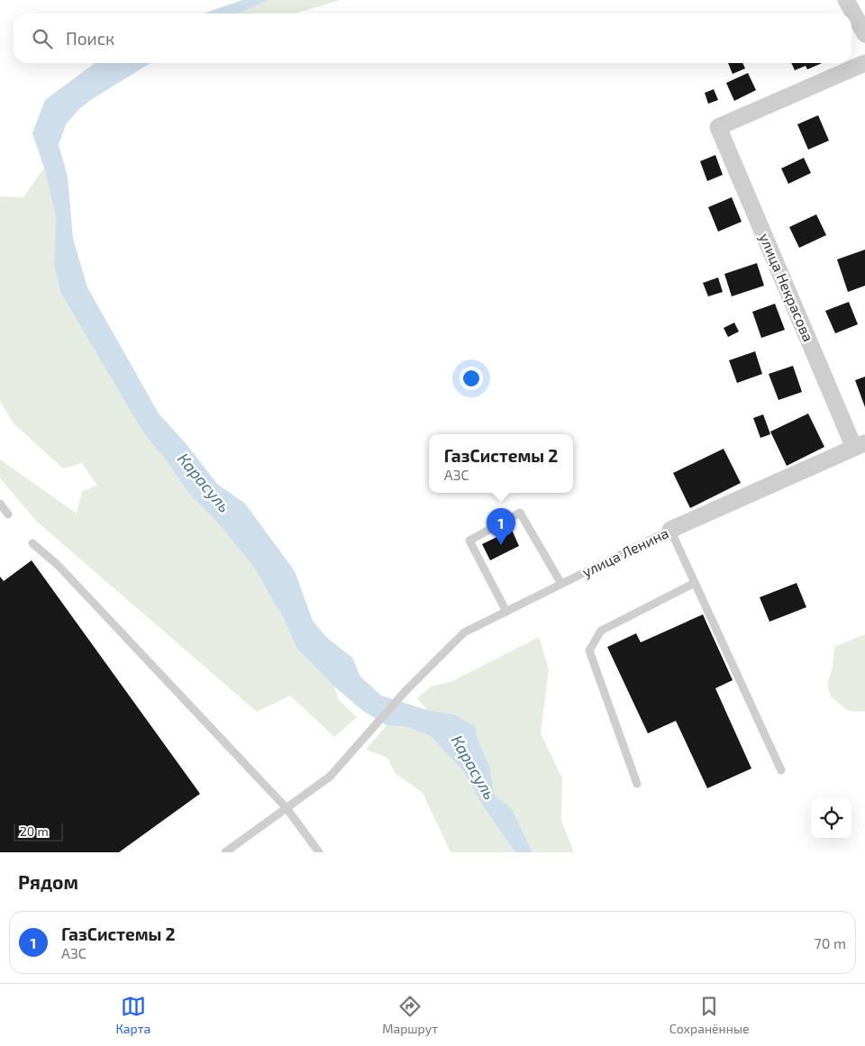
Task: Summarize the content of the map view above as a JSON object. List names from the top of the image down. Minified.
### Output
{"streets":{"street":["улица Некрасова","улица Ленина"]},"crossings":[["улица Некрасова","улица Ленина"]],"water":["Карасуль"],"scale_bar":"20 m","page":{"search":"Поиск","popup":["ГазСистемы 2","АЗС"],"pins":"1","scale":"20 m","heading":"Рядом","list":[{"mark":"1","name":"ГазСистемы 2","note":"АЗС","value":"70 m"}],"nav":["Карта","Маршрут","Сохранённые"]}}
